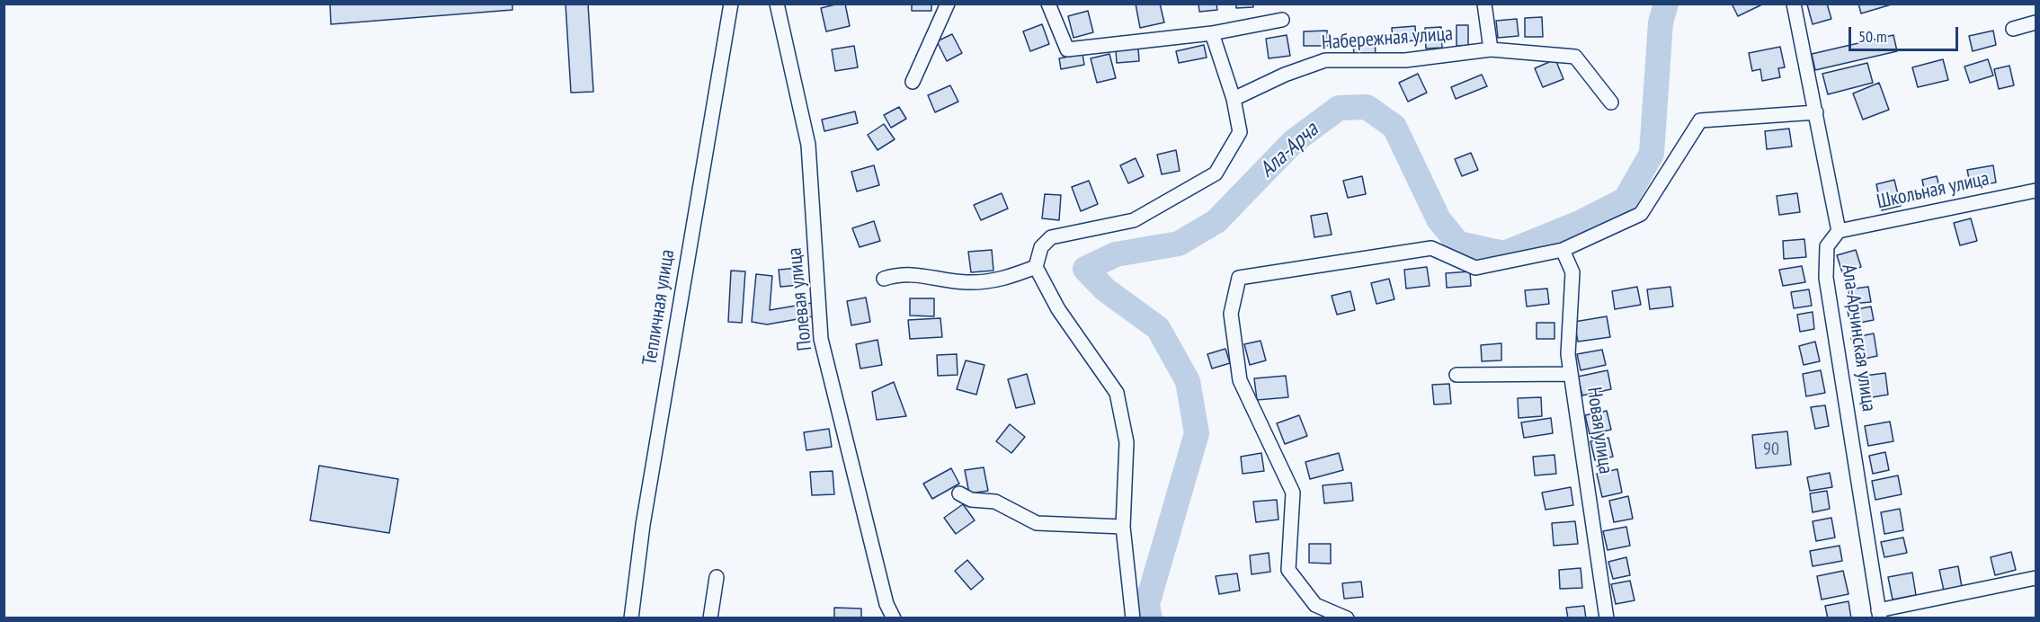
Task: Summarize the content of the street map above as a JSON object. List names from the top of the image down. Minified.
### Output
{"streets":{"street":["Набережная улица","Школьная улица","Полевая улица","Тепличная улица","Ала-Арчинская улица","Новая улица"]},"crossings":[["Школьная улица","Ала-Арчинская улица"]],"water":["Ала-Арча"],"house_numbers":["90"],"scale_bar":"50 m"}
